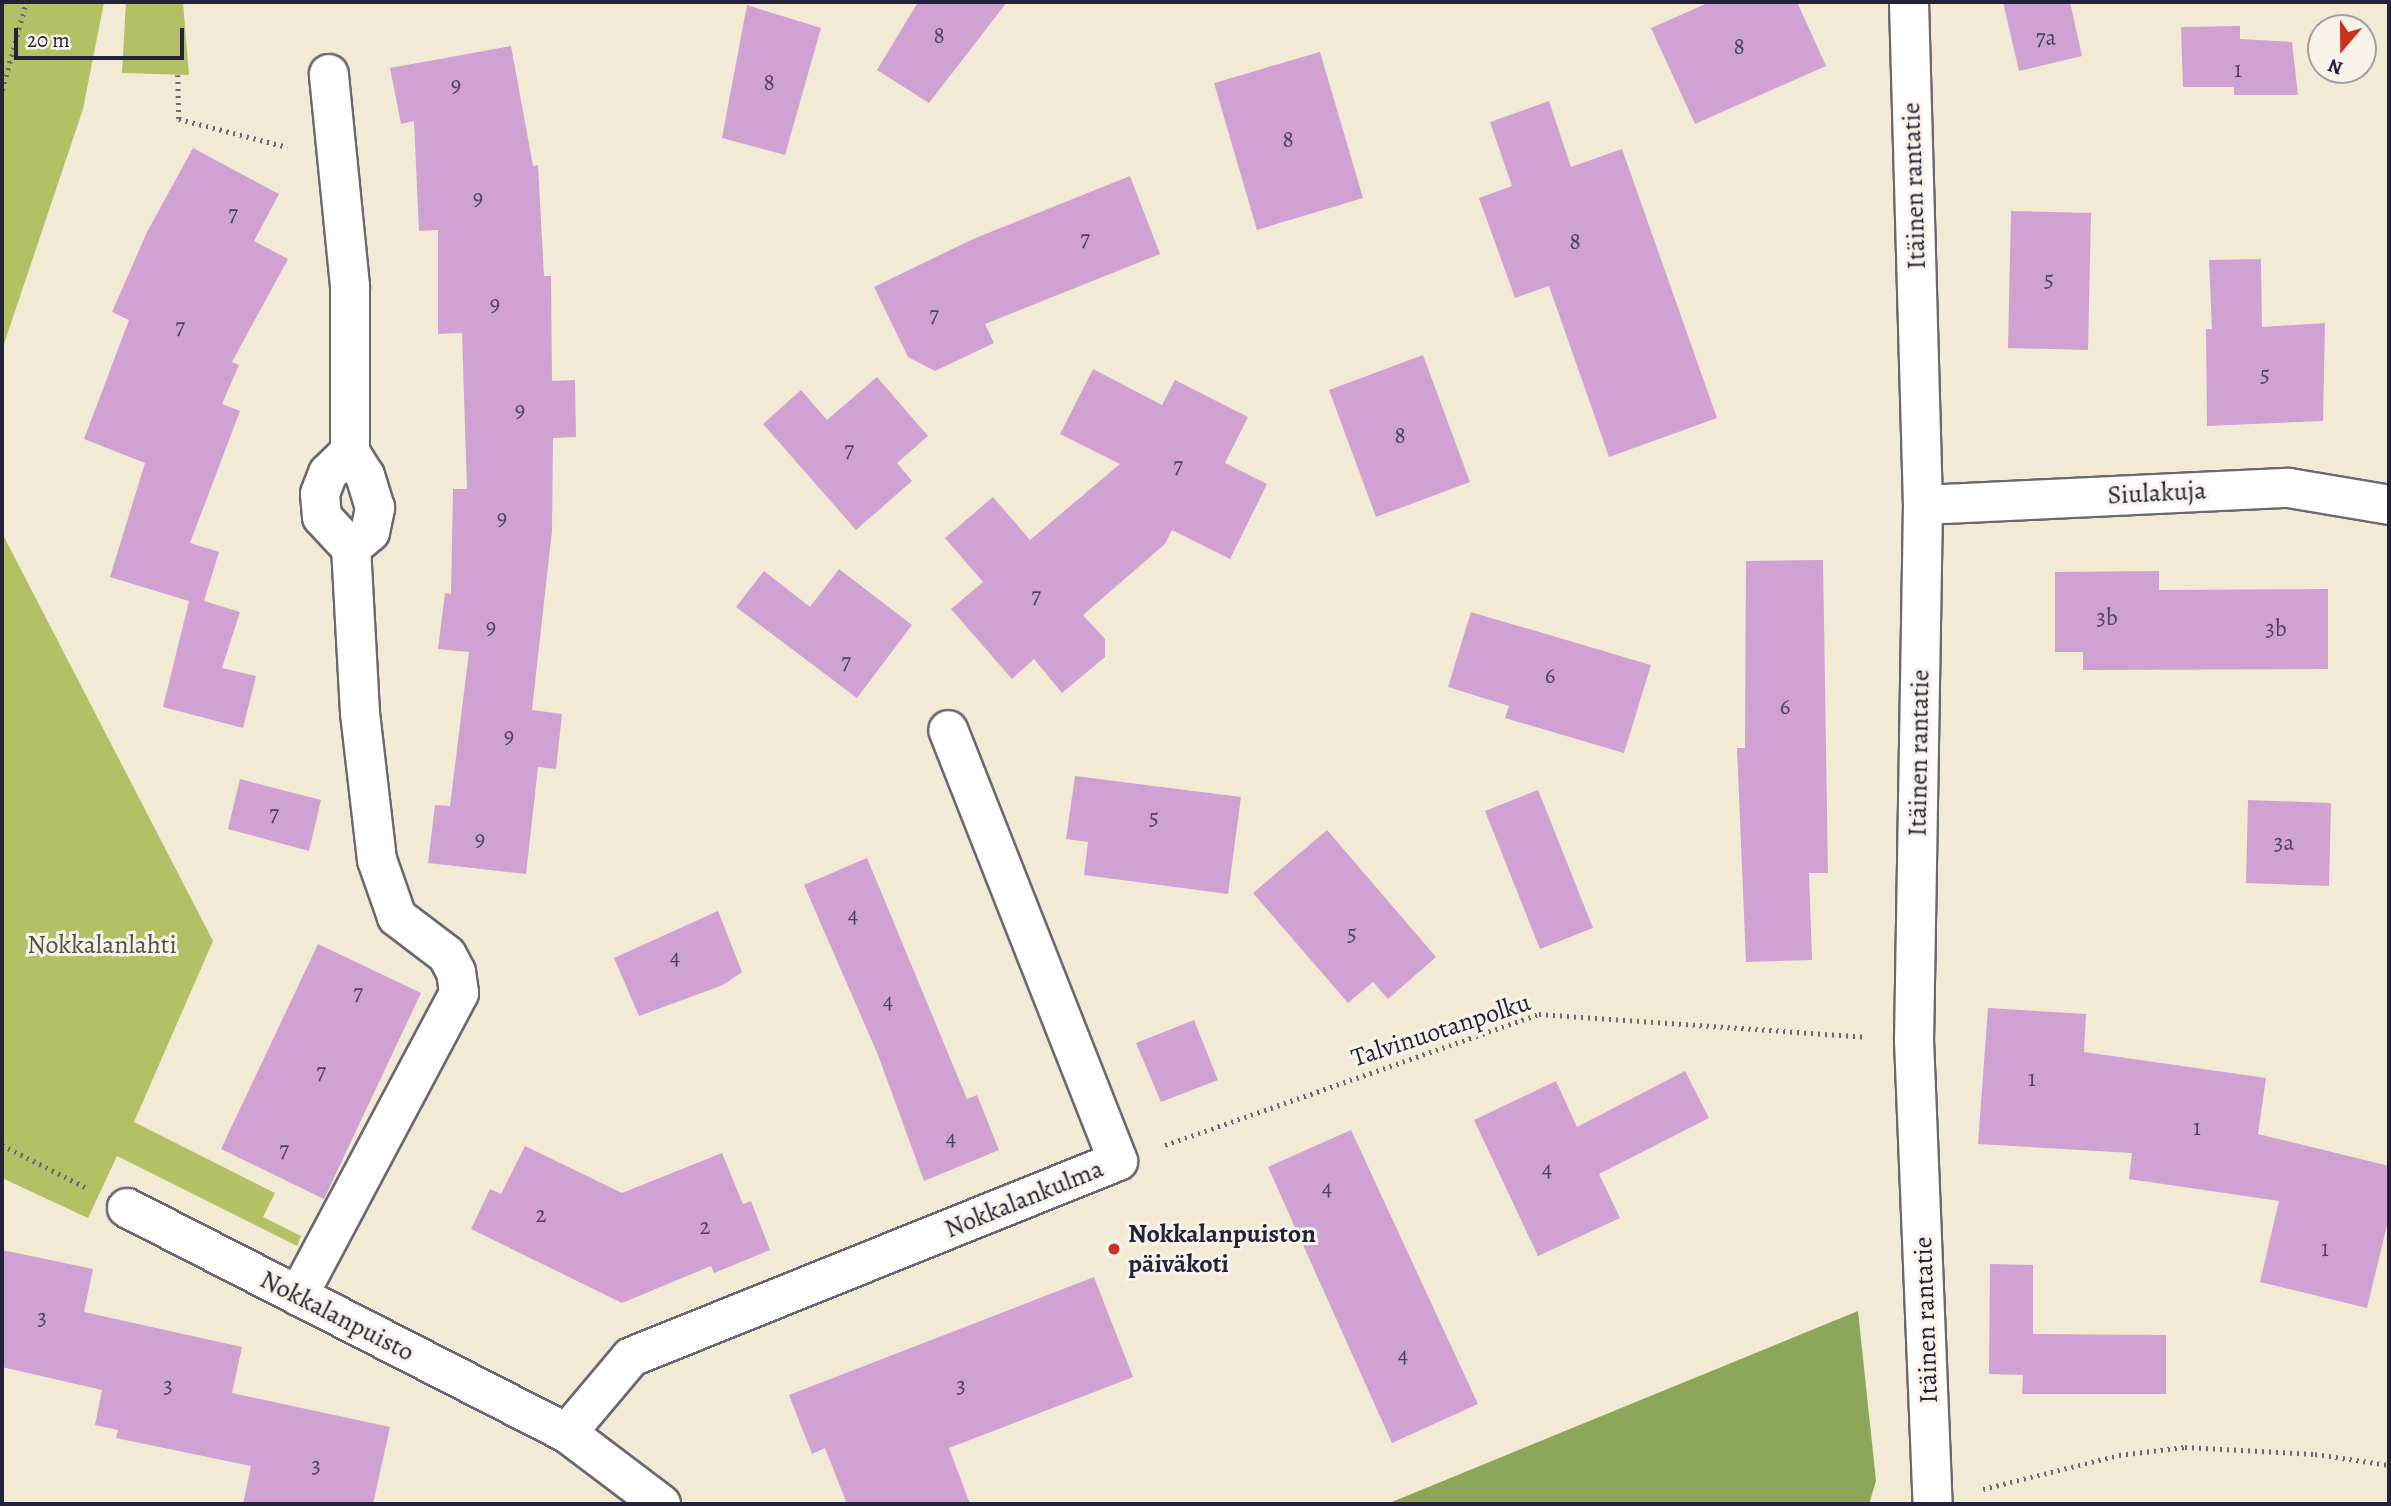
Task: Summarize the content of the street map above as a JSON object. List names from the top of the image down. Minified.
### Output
{"streets":{"street":["Itäinen rantatie","Siulakuja","Nokkalankulma","Nokkalanpuisto"],"path":["Talvinuotanpolku"]},"crossings":[["Itäinen rantatie","Siulakuja"],["Itäinen rantatie","Talvinuotanpolku"],["Talvinuotanpolku","Nokkalankulma"],["Nokkalankulma","Nokkalanpuisto"]],"parks":["Nokkalanlahti"],"places":["Nokkalanpuiston päiväkoti"],"house_numbers":["8","7a","8","1","8","9","8","9","7","7","8","5","9","7","7","5","9","8","7","7","9","7","3b","9","3b","7","6","6","9","7","5","9","3a","4","5","4","7","4","7","1","1","4","7","4","4","2","2","1","3","4","3","3","3"],"scale_bar":"20 m","north":"bottom"}
